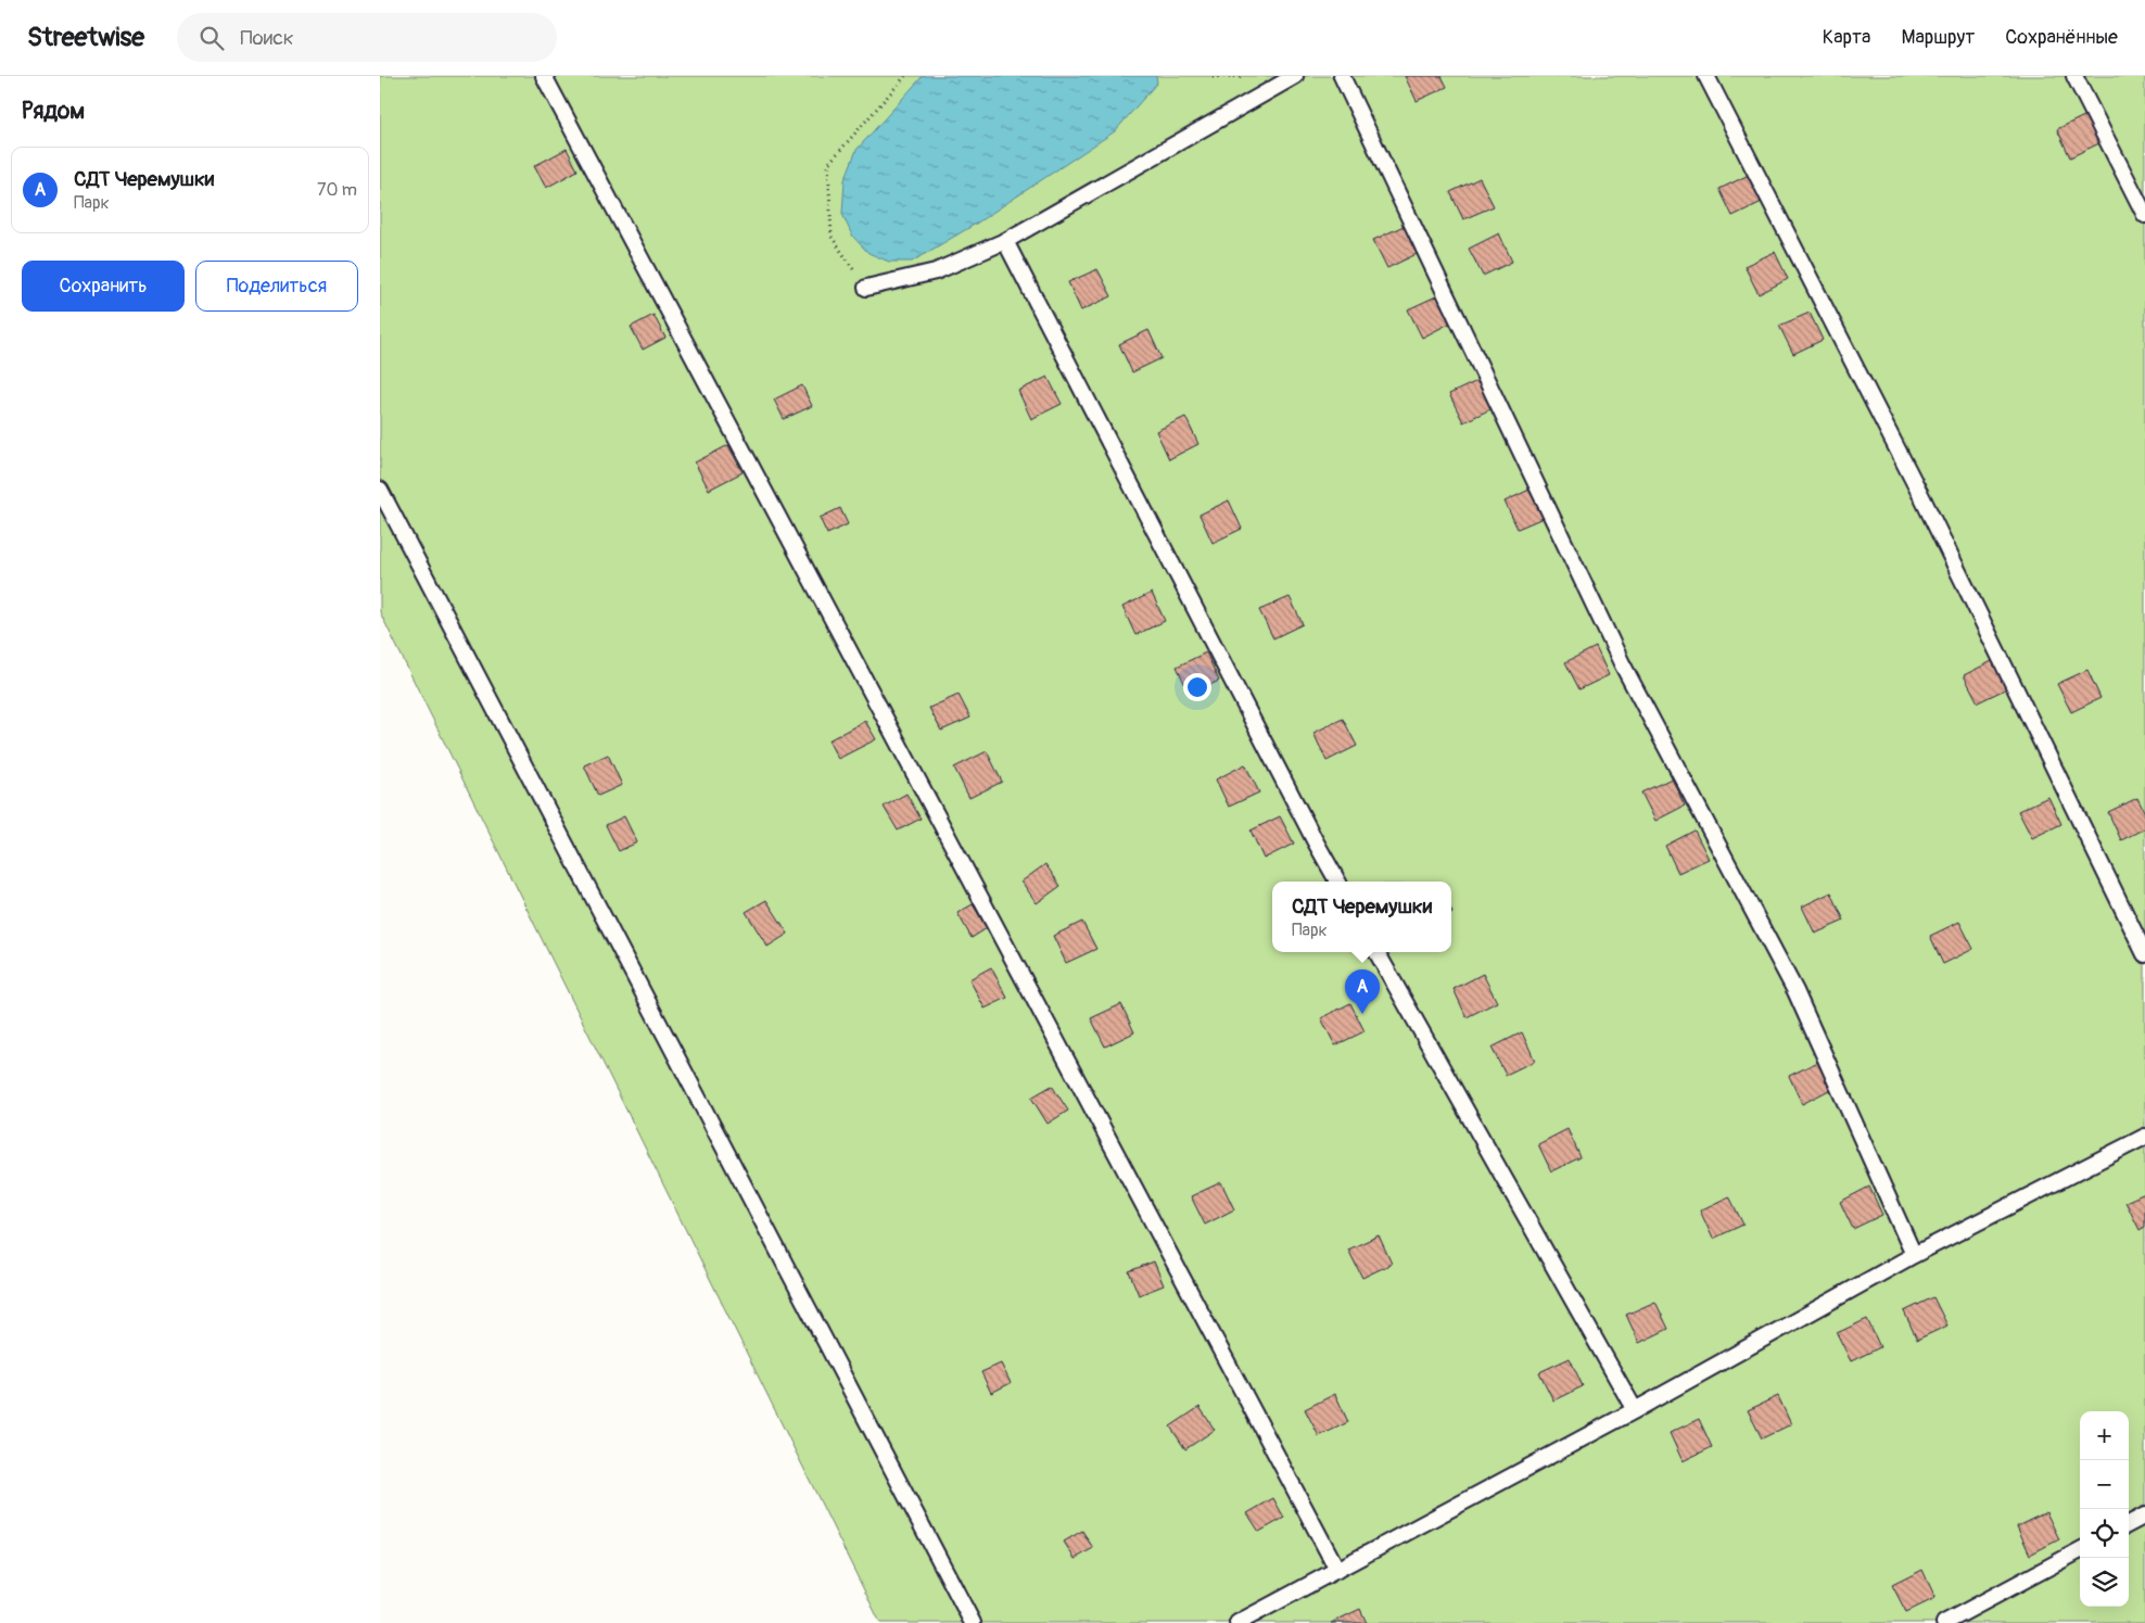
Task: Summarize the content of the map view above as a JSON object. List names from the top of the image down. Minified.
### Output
{"page":{"header":"Streetwise","search":"Поиск","nav":["Карта","Маршрут","Сохранённые"],"heading":"Рядом","list":[{"mark":"A","name":"СДТ Черемушки","note":"Парк","value":"70 m"}],"buttons":["Сохранить","Поделиться"],"popup":["СДТ Черемушки","Парк"],"pins":"A","map_buttons":["+","−"]}}
